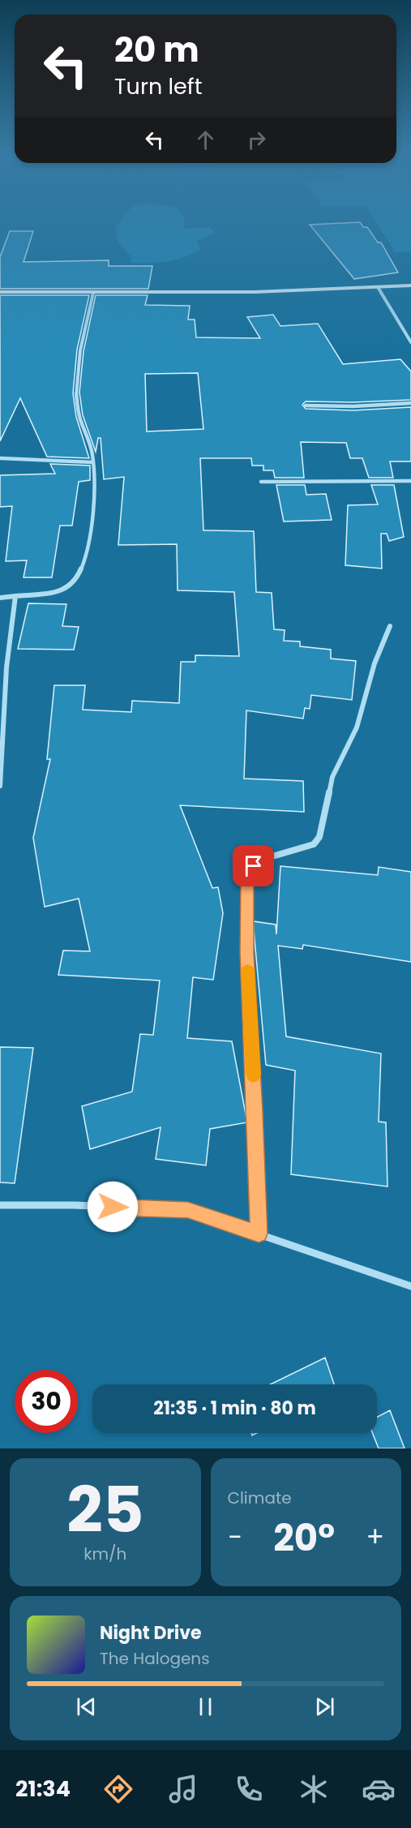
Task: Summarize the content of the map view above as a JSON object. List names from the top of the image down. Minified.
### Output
{"page":{"turn":["20 m","Turn left"],"limit":"30","trip":"21:35 · 1 min · 80 m","tile":[["25","km/h"],"Climate"],"heat":["−","20°","+"],"song":["Night Drive","The Halogens"],"tabs":"21:34"}}
